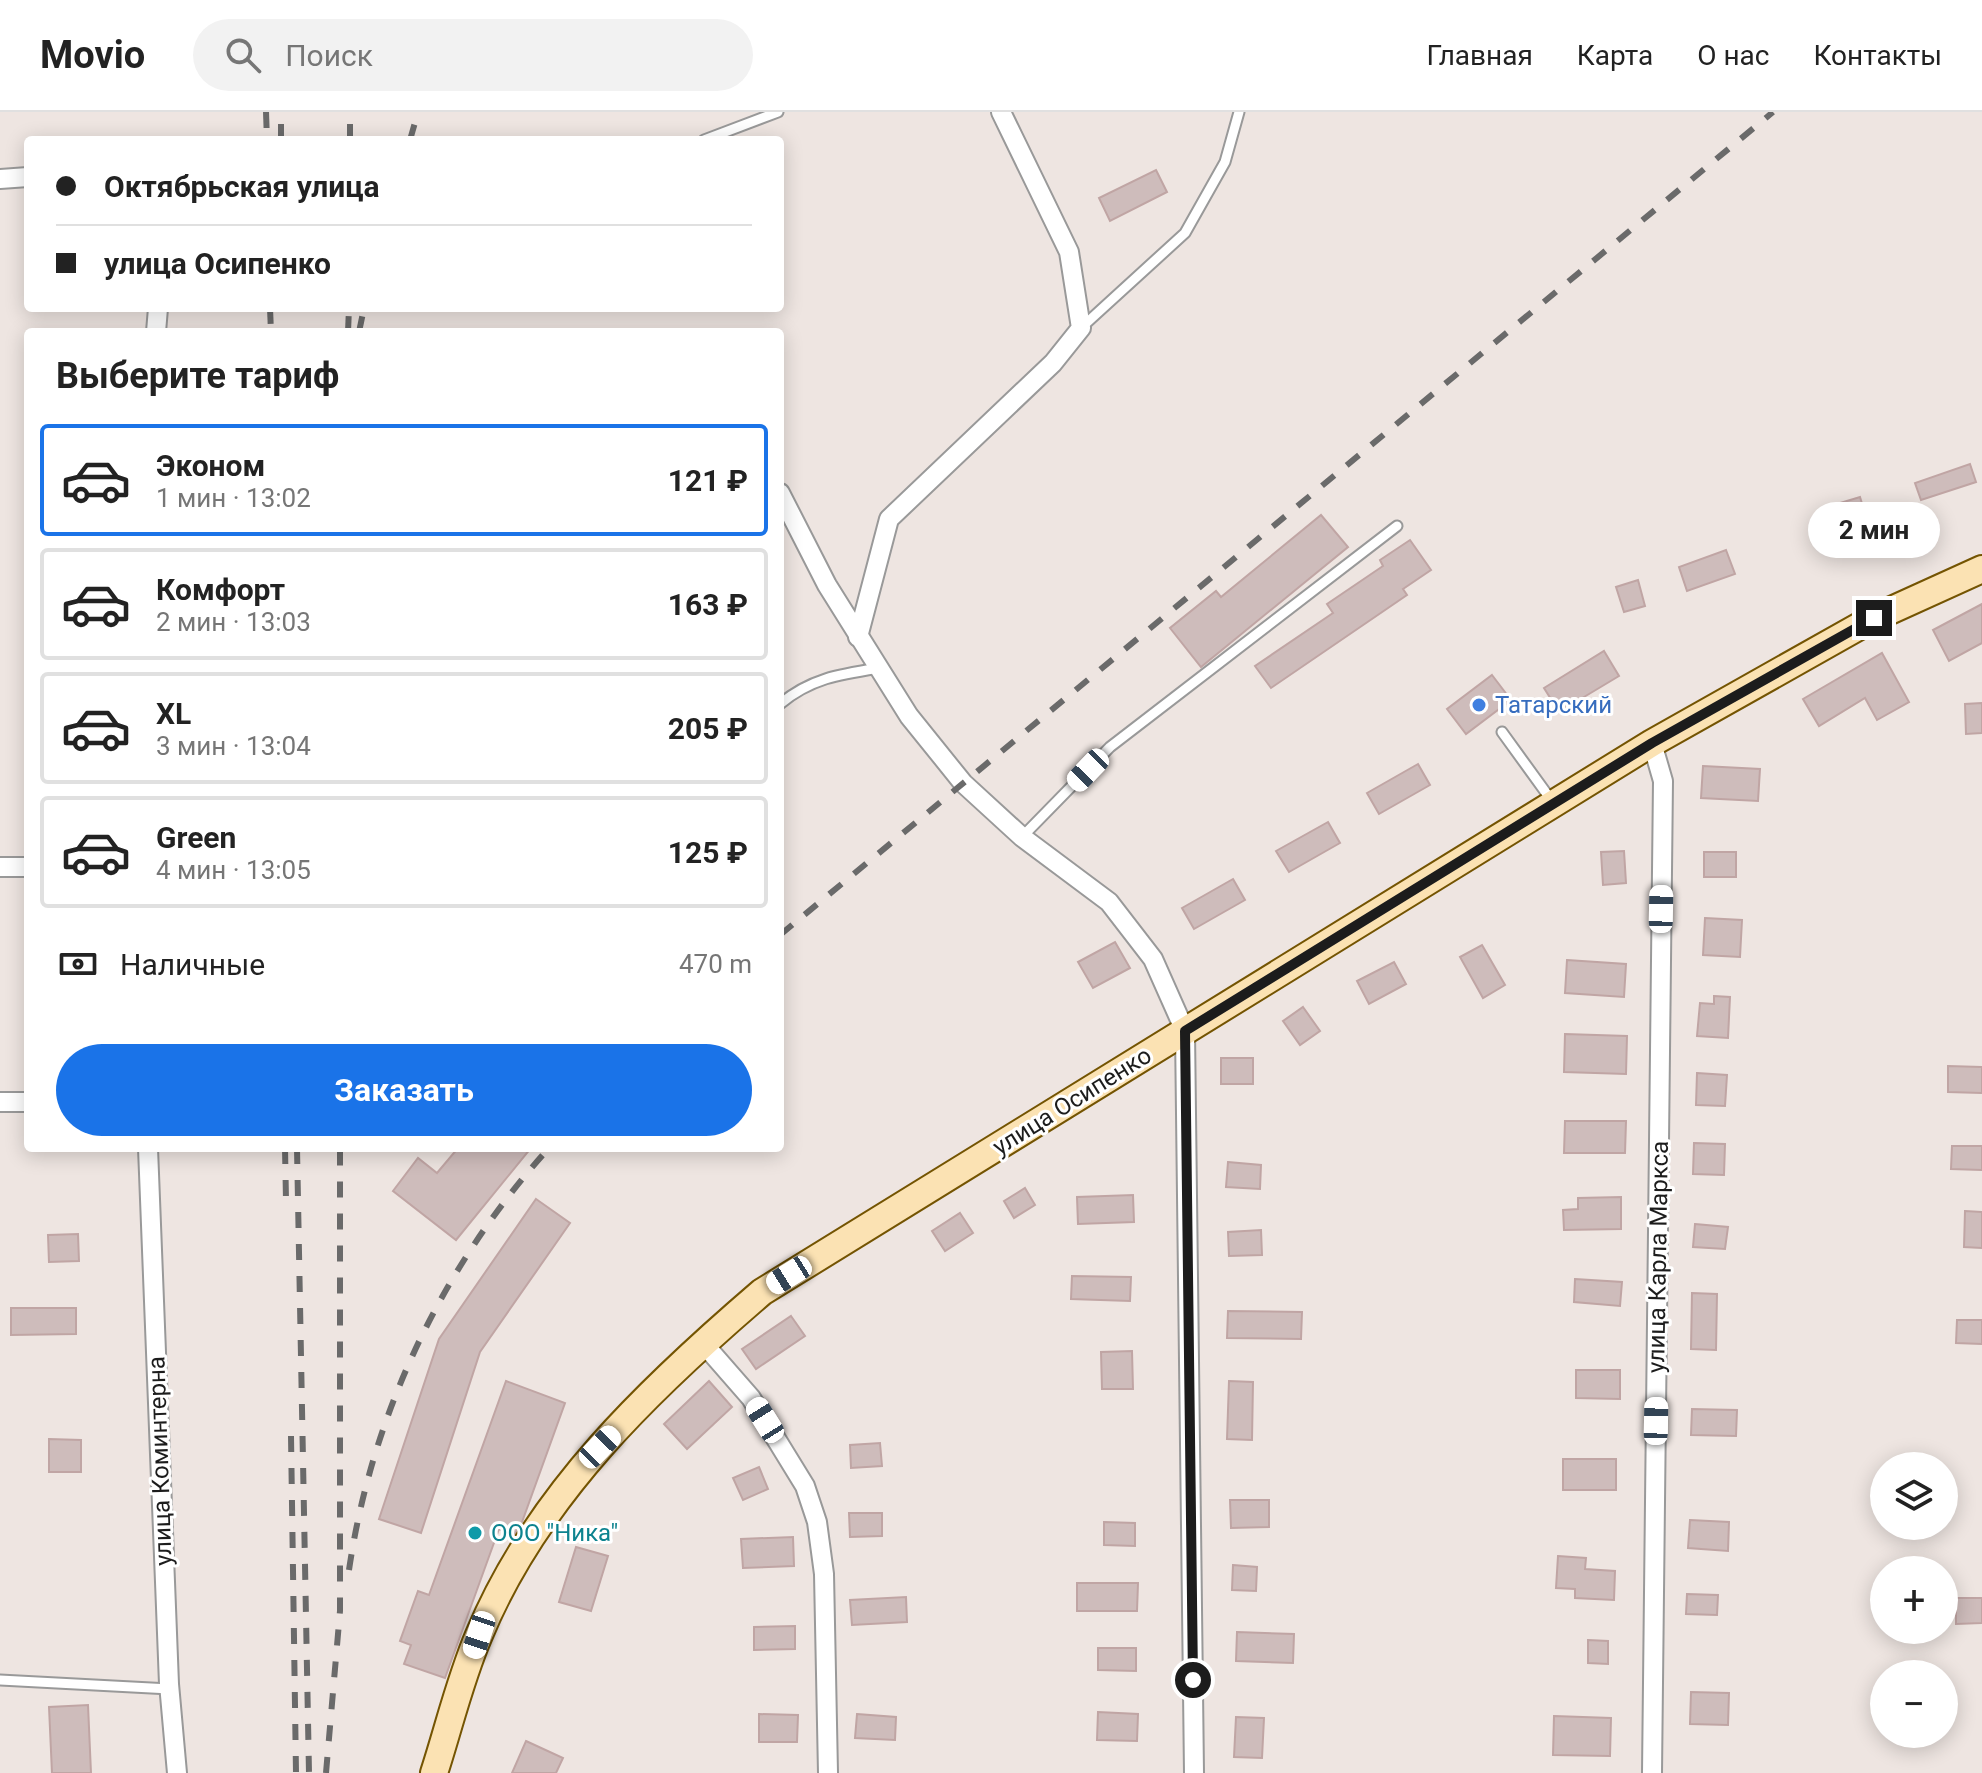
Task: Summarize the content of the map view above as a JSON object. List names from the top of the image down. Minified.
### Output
{"streets":{"street":["улица Осипенко","улица Карла Маркса","улица Коминтерна"]},"crossings":[["улица Осипенко","улица Карла Маркса"]],"places":["Татарский","ООО \"Ника\""],"page":{"header":"Movio","search":"Поиск","nav":["Главная","Карта","О нас","Контакты"],"banner":["Октябрьская улица","улица Осипенко"],"heading":"Выберите тариф","list":[{"name":"Эконом","note":"1 мин · 13:02","value":"121 ₽"},{"name":"Комфорт","note":"2 мин · 13:03","value":"163 ₽"},{"name":"XL","note":"3 мин · 13:04","value":"205 ₽"},{"name":"Green","note":"4 мин · 13:05","value":"125 ₽"}],"bubble":"2 мин","pay":["Наличные","470 m"],"buttons":"Заказать","map_buttons":["+","−"]}}
